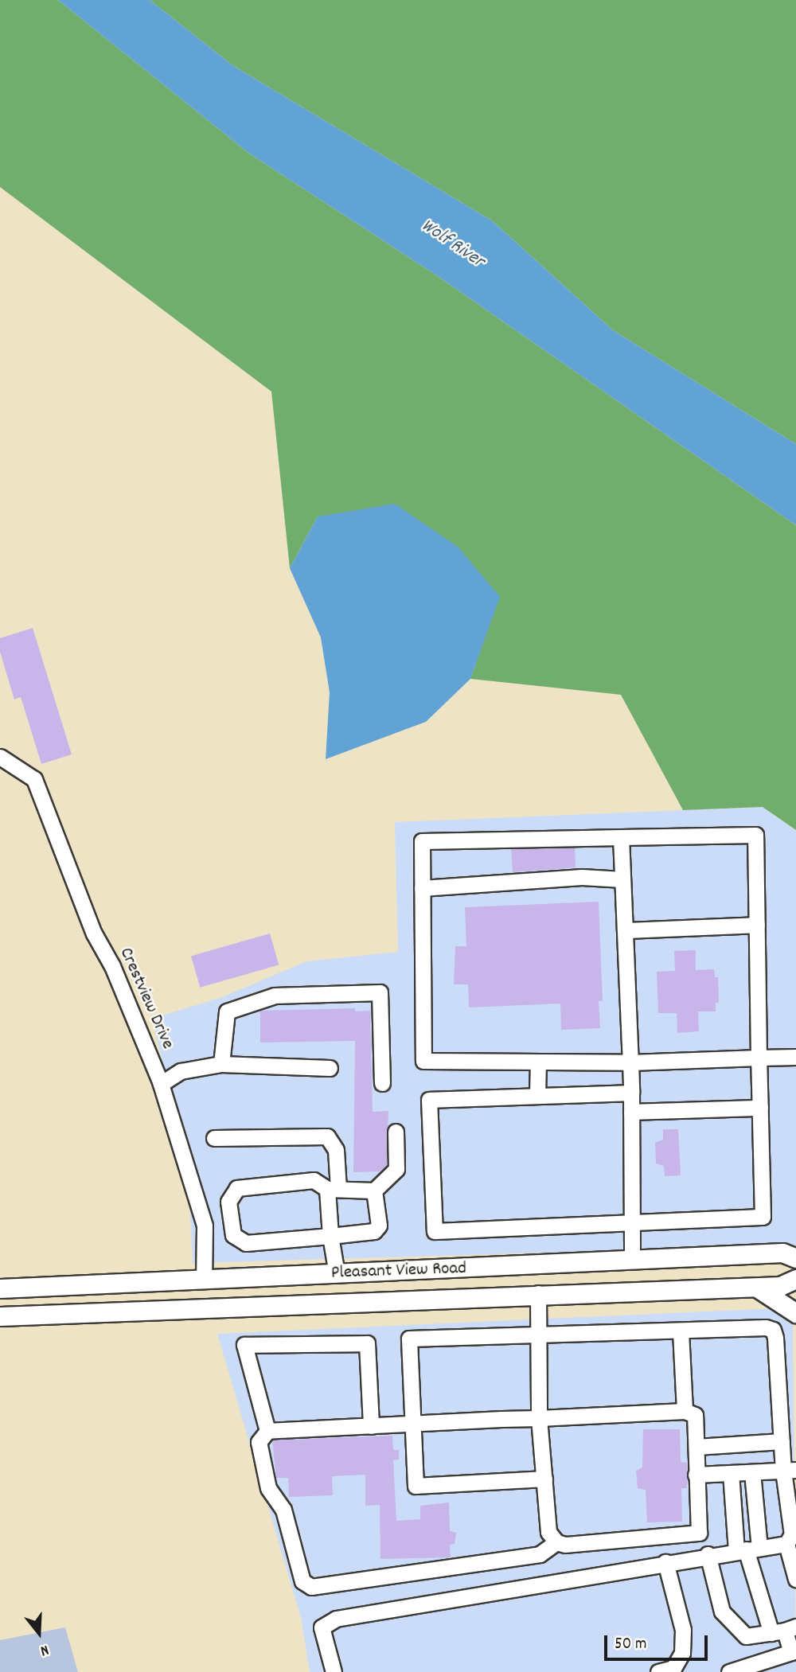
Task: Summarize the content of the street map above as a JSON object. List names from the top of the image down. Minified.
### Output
{"streets":{"main road":["Pleasant View Road"],"street":["Crestview Drive"]},"crossings":[["Crestview Drive","Pleasant View Road"]],"water":["Wolf River"],"scale_bar":"50 m","north":"bottom"}
